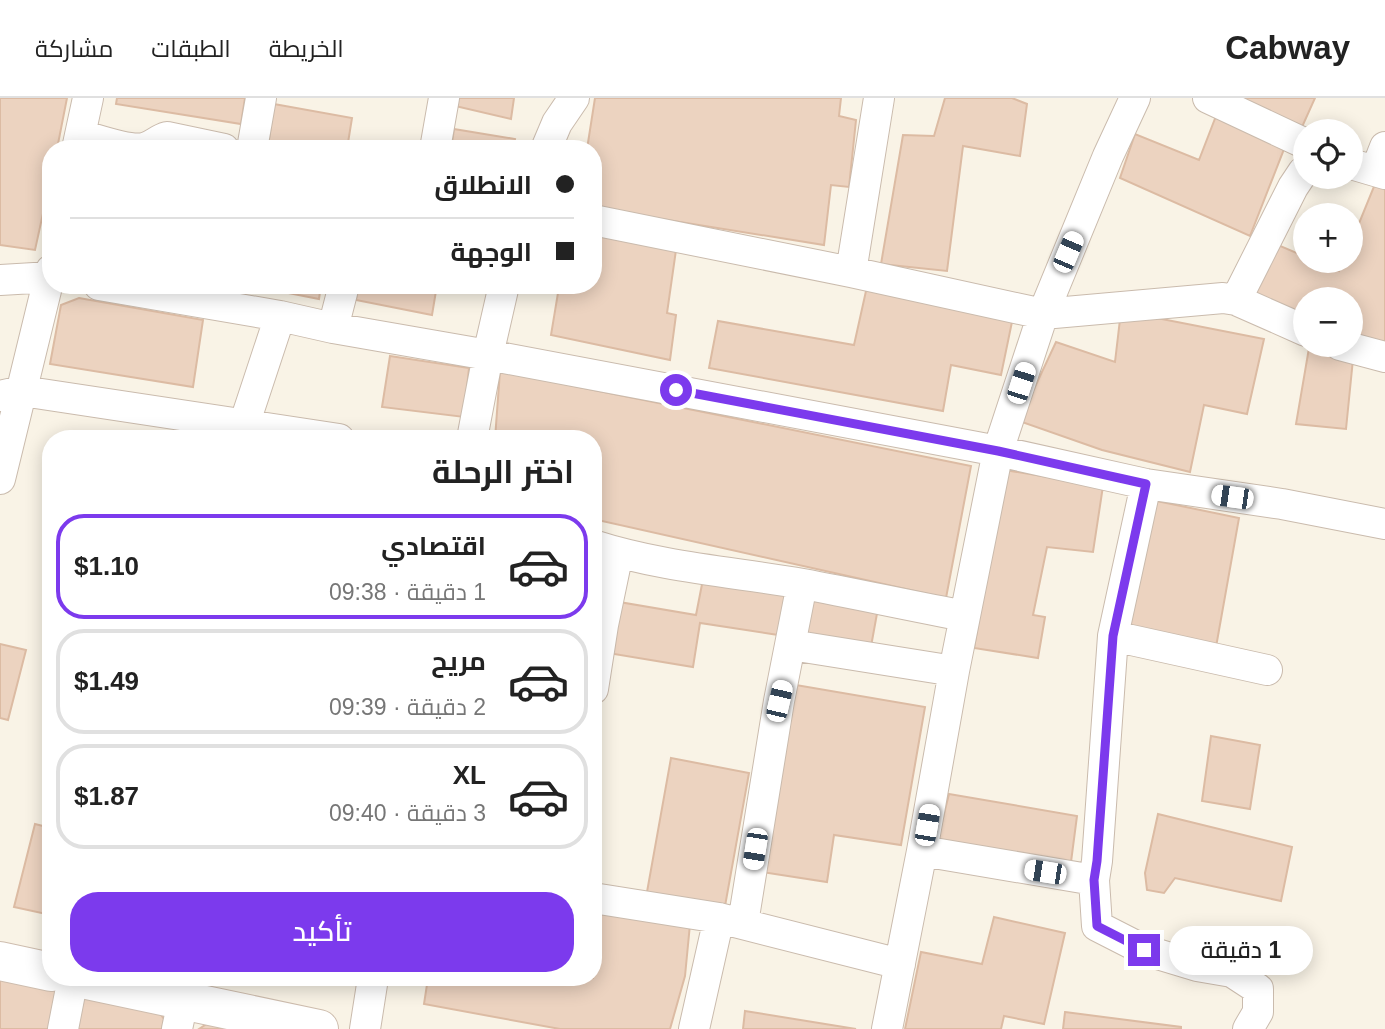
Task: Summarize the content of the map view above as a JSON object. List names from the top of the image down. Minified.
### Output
{"page":{"header":"Cabway","nav":["الخريطة","الطبقات","مشاركة"],"map_buttons":["+","−"],"banner":["الانطلاق","الوجهة"],"heading":"اختر الرحلة","list":[{"name":"اقتصادي","note":"1 دقيقة · 09:38","value":"$1.10"},{"name":"مريح","note":"2 دقيقة · 09:39","value":"$1.49"},{"name":"XL","note":"3 دقيقة · 09:40","value":"$1.87"}],"buttons":"تأكيد","bubble":"1 دقيقة"}}
